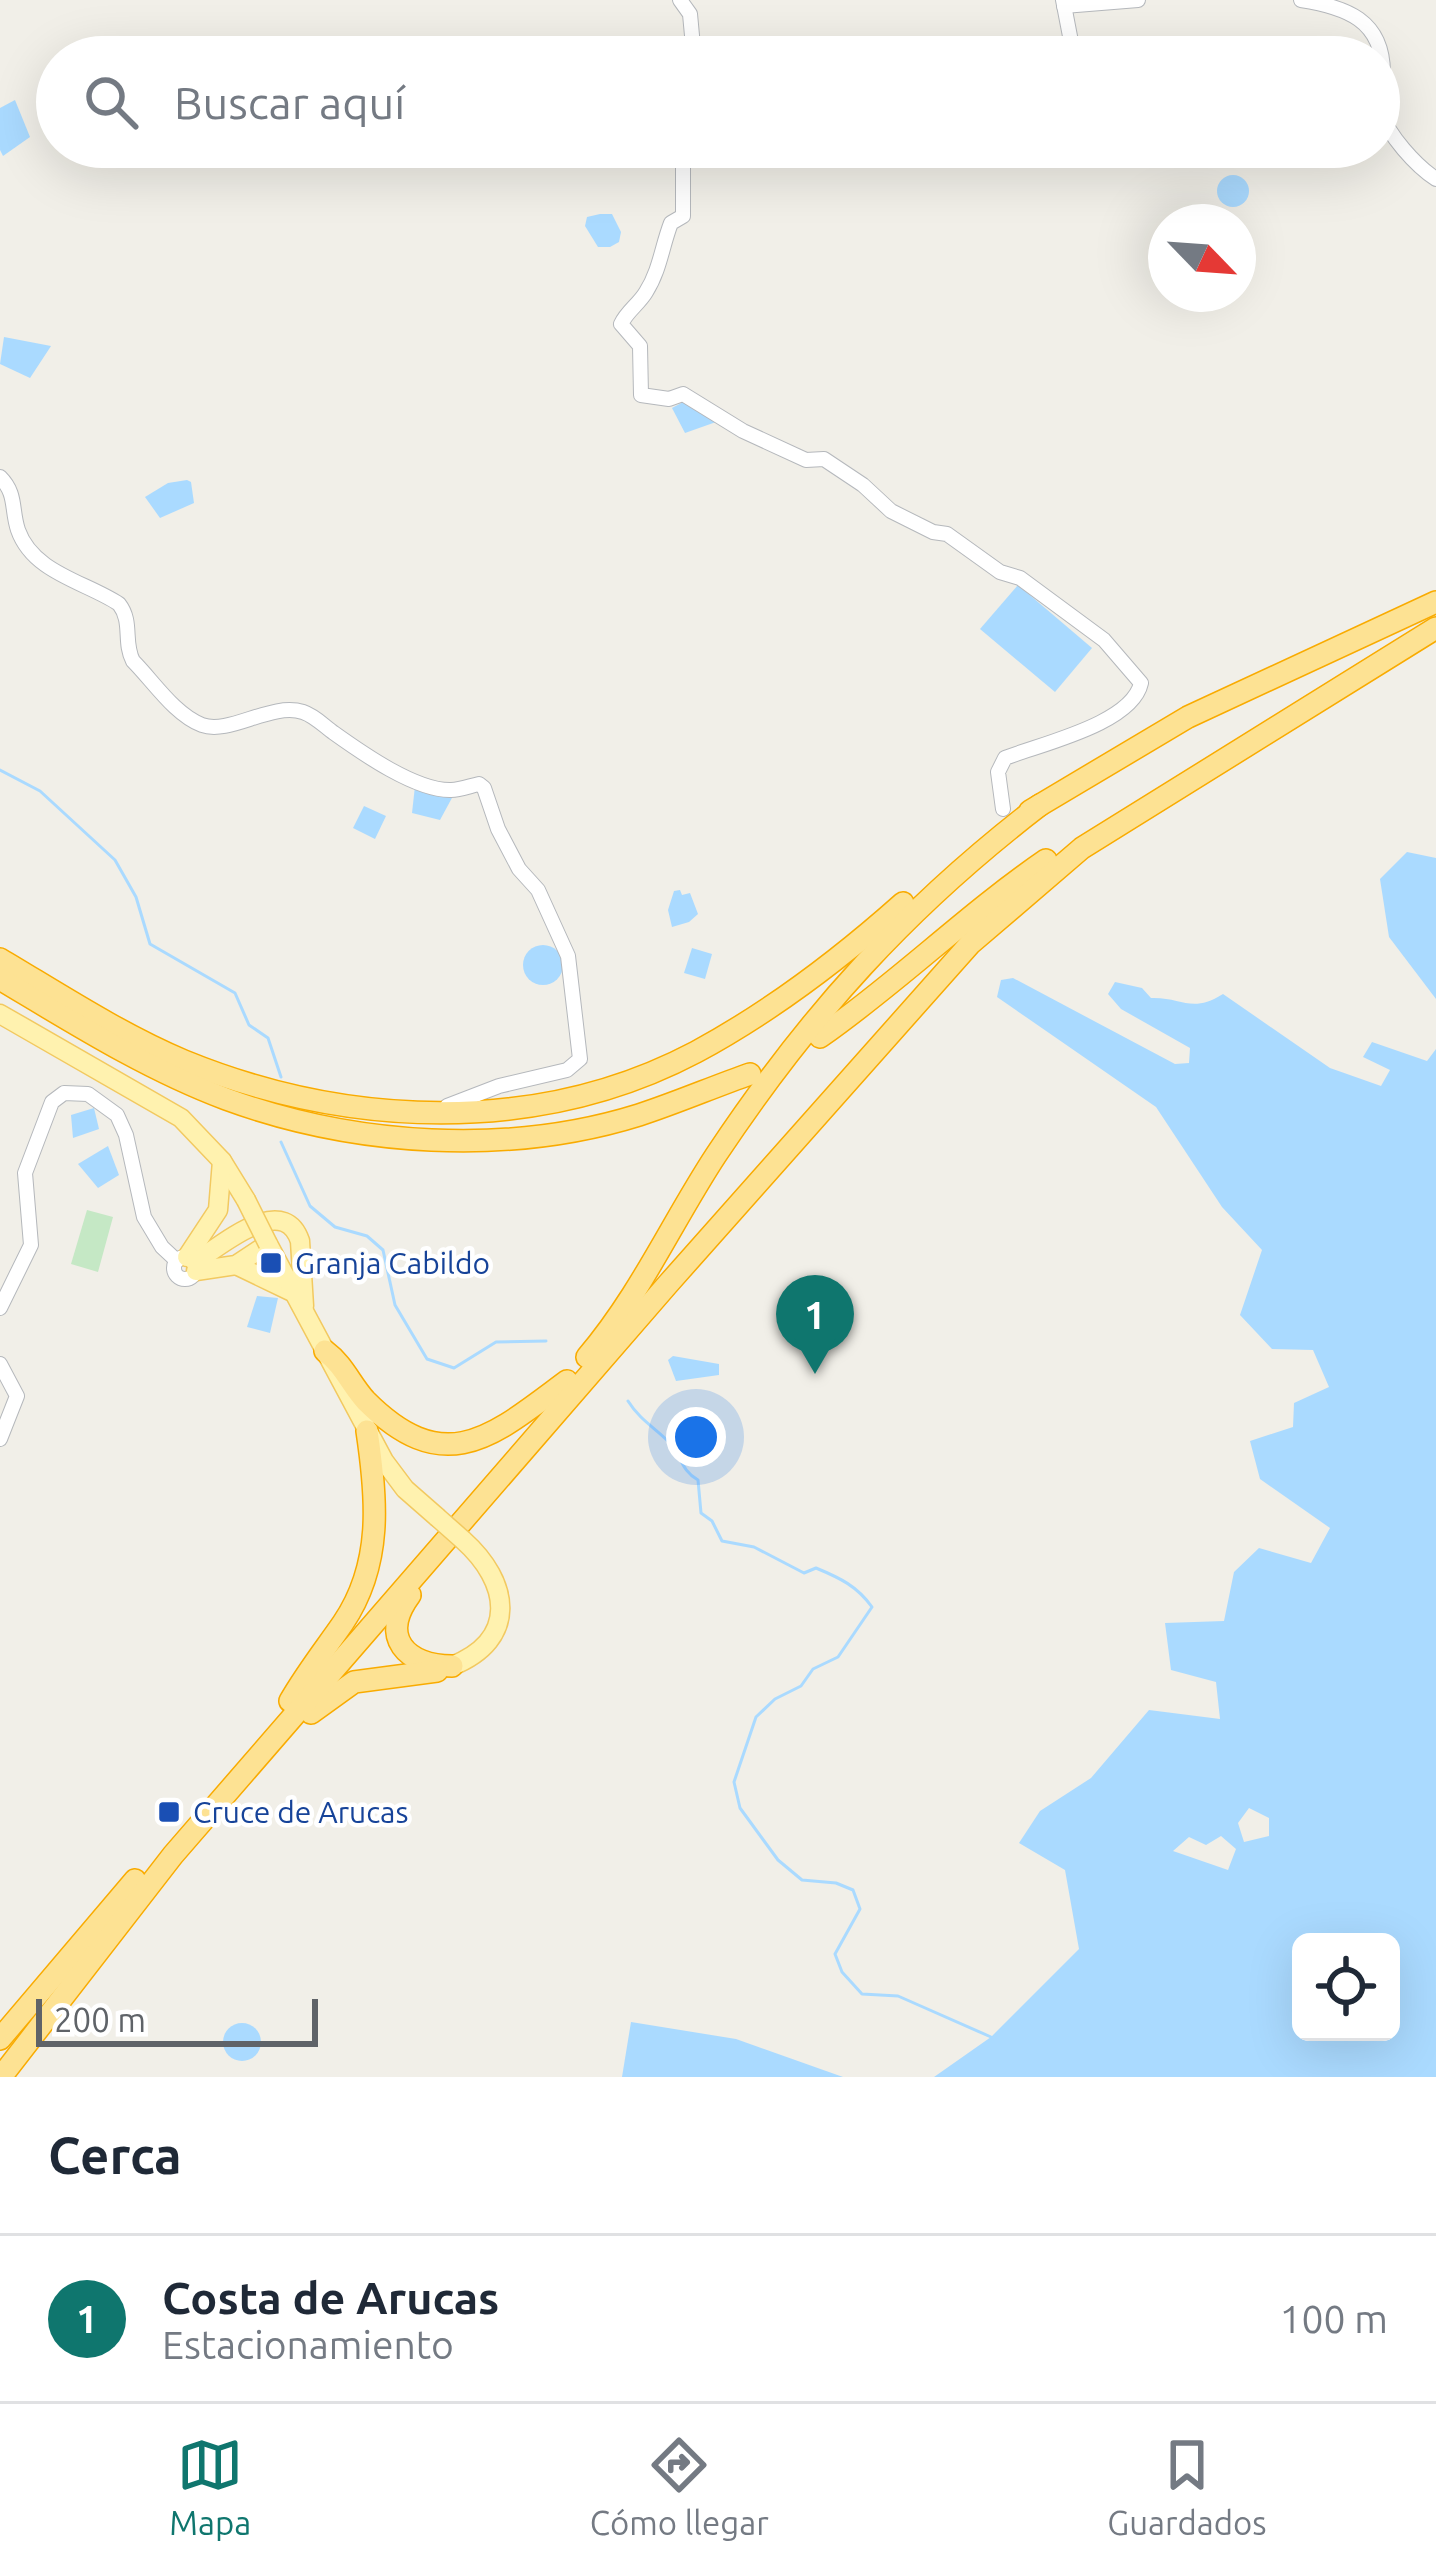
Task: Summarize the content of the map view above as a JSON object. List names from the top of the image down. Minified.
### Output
{"places":{"transit":["Granja Cabildo","Cruce de Arucas"]},"scale_bar":"200 m","north":"bottom right","page":{"search":"Buscar aquí","pins":"1","scale":"200 m","heading":"Cerca","list":[{"mark":"1","name":"Costa de Arucas","note":"Estacionamiento","value":"100 m"}],"nav":["Mapa","Cómo llegar","Guardados"]}}
